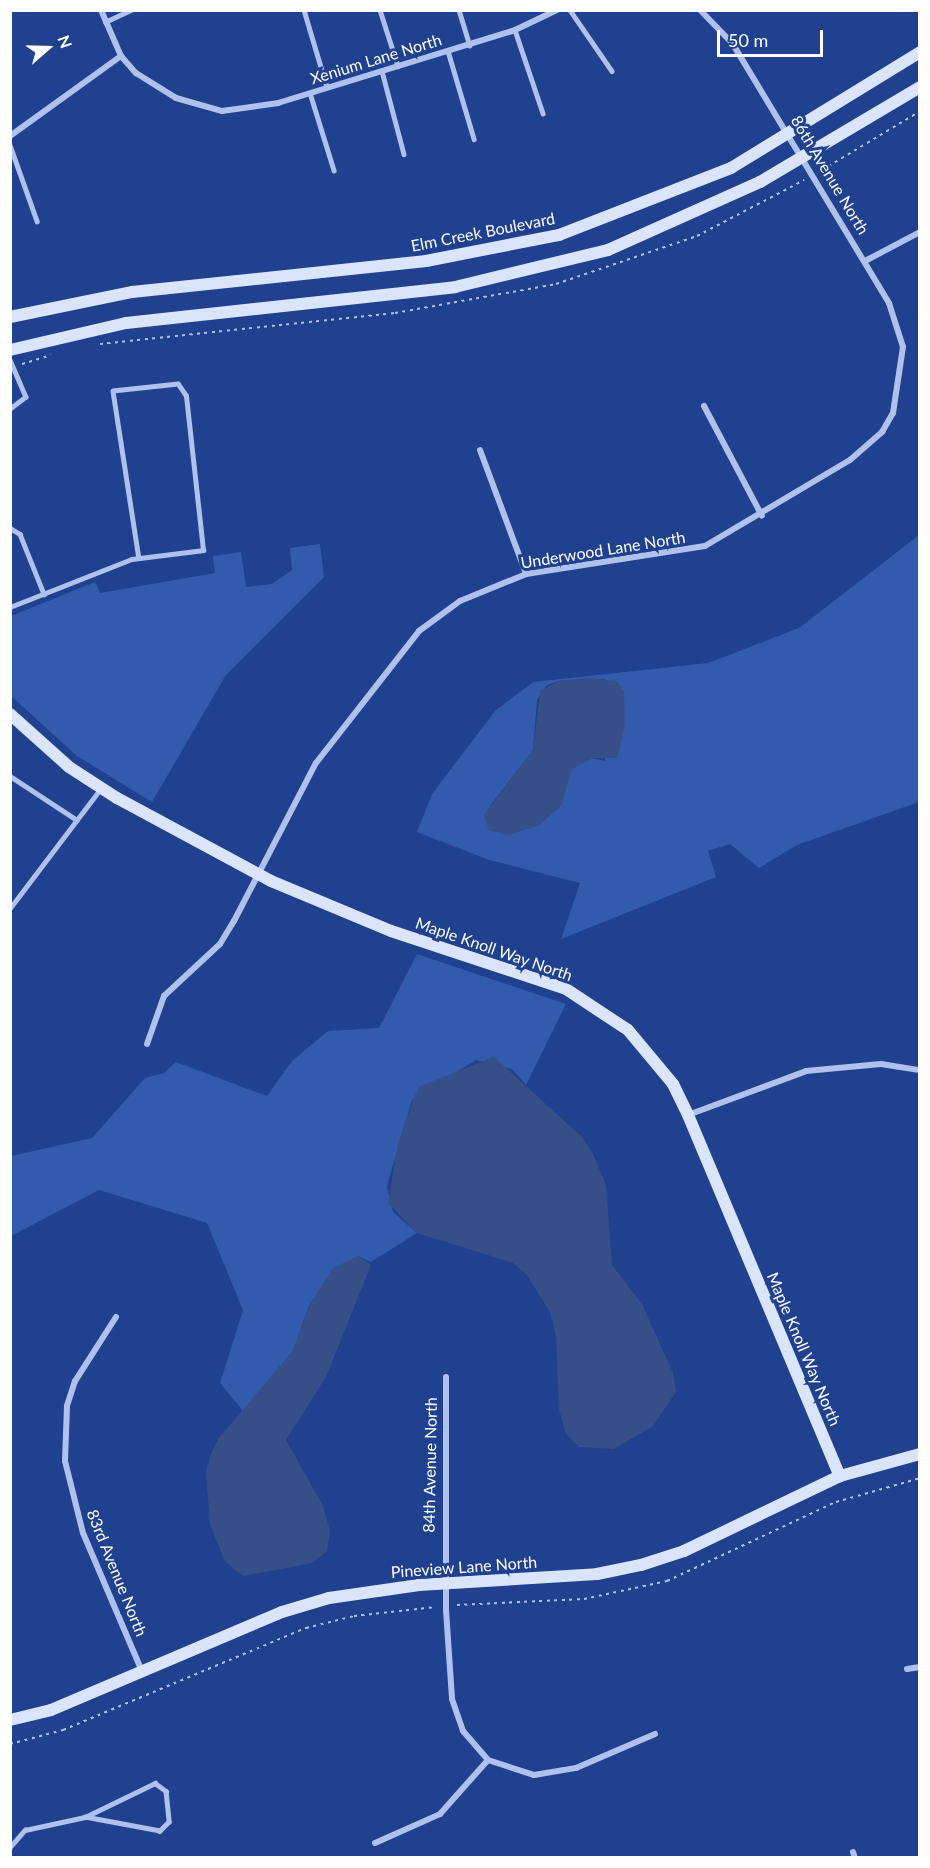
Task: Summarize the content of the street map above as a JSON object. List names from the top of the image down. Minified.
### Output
{"streets":{"street":["Xenium Lane North","86th Avenue North","Elm Creek Boulevard","Underwood Lane North","Maple Knoll Way North","84th Avenue North","Pineview Lane North","83rd Avenue North"]},"crossings":[["86th Avenue North","Elm Creek Boulevard"],["86th Avenue North","Underwood Lane North"],["Underwood Lane North","Maple Knoll Way North"],["Maple Knoll Way North","Pineview Lane North"],["84th Avenue North","Pineview Lane North"],["Pineview Lane North","83rd Avenue North"]],"scale_bar":"50 m","north":"right"}
